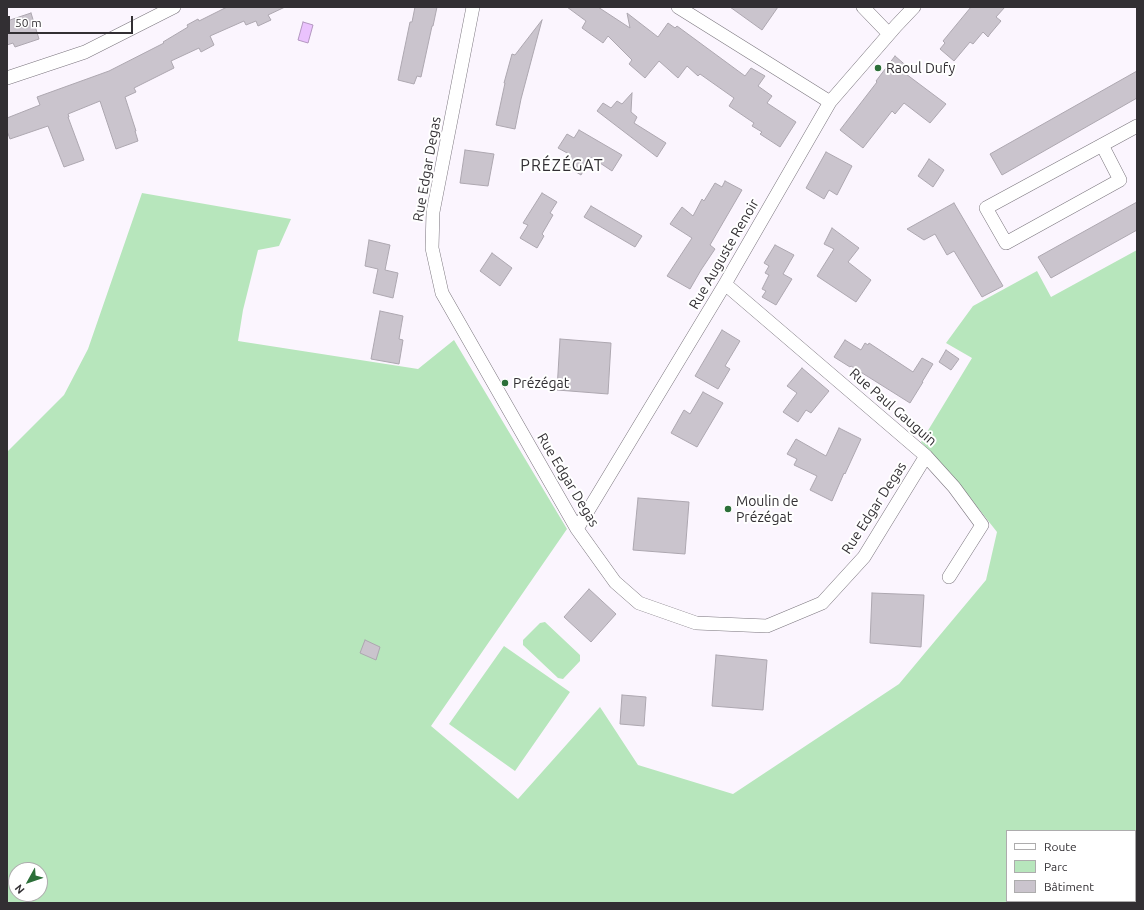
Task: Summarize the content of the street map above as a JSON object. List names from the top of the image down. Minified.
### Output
{"streets":{"street":["Rue Edgar Degas","Rue Auguste Renoir","Rue Paul Gauguin"]},"crossings":[["Rue Edgar Degas","Rue Auguste Renoir"],["Rue Edgar Degas","Rue Paul Gauguin"],["Rue Auguste Renoir","Rue Paul Gauguin"]],"districts":["PRÉZÉGAT"],"places":["Raoul Dufy","Prézégat","Moulin de Prézégat"],"legend":["Route","Parc","Bâtiment"],"scale_bar":"50 m","north":"bottom left"}
